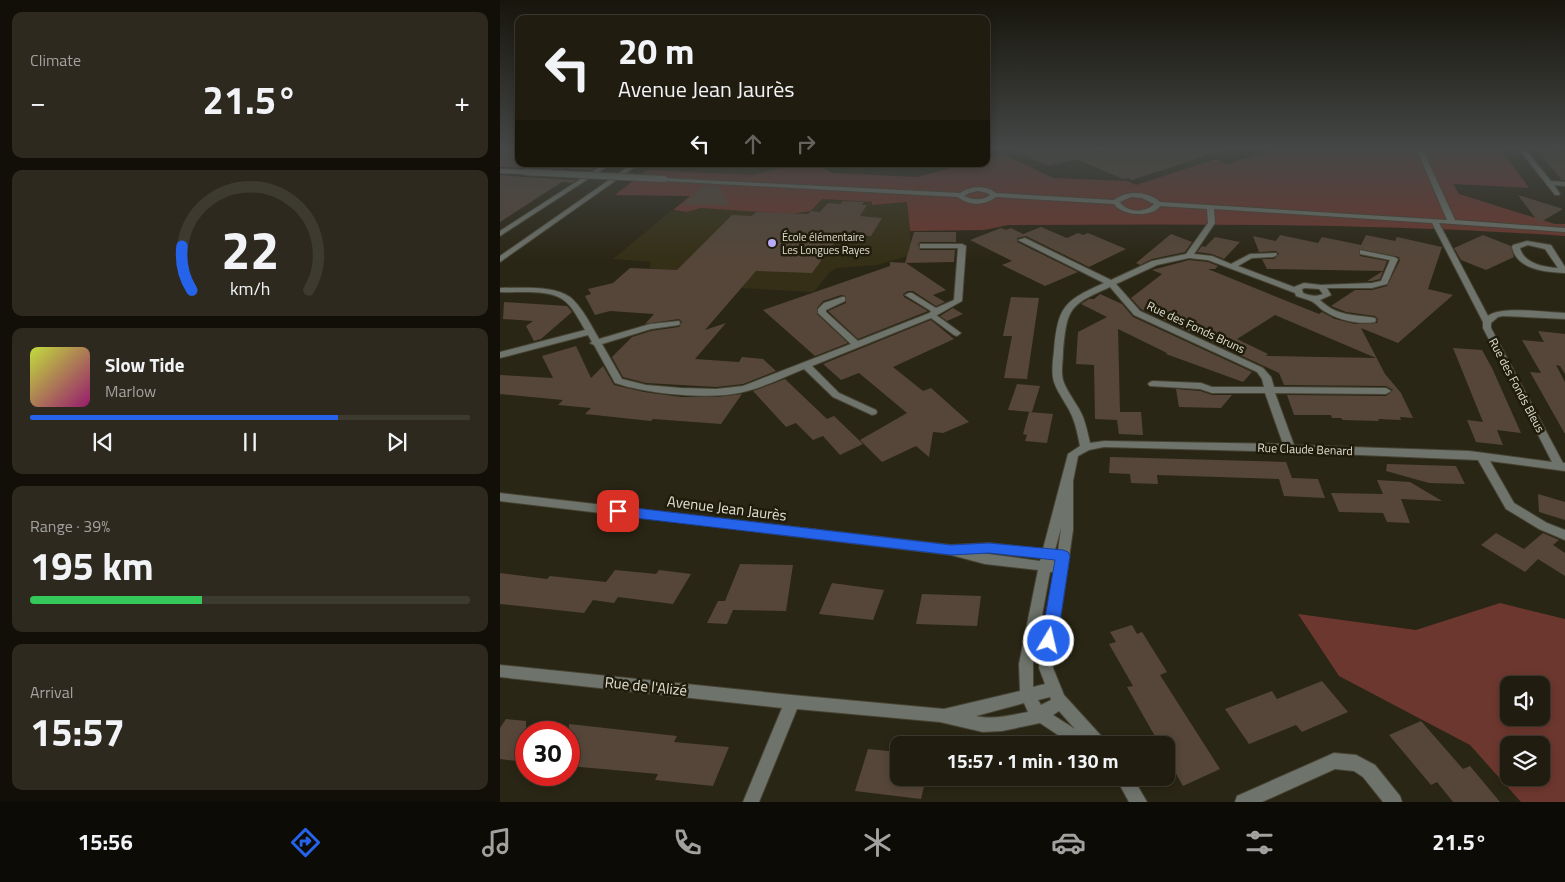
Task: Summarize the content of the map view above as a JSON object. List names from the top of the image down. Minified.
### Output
{"streets":{"street":["Rue des Fonds Bruns","Rue des Fonds Bleus","Rue Claude Benard","Avenue Jean Jaurès","Rue de l'Alizé"]},"crossings":[["Rue des Fonds Bruns","Rue Claude Benard"],["Rue des Fonds Bleus","Rue Claude Benard"]],"places":["École élémentaire Les Longues Rayes"],"page":{"tile":["Climate",["Range · 39%","195 km"],["Arrival","15:57"]],"turn":["20 m","Avenue Jean Jaurès"],"heat":["−","21.5°","+"],"song":["Slow Tide","Marlow"],"limit":"30","trip":"15:57 · 1 min · 130 m","tabs":["15:56","21.5°"],"gauge":["22","km/h"]}}
